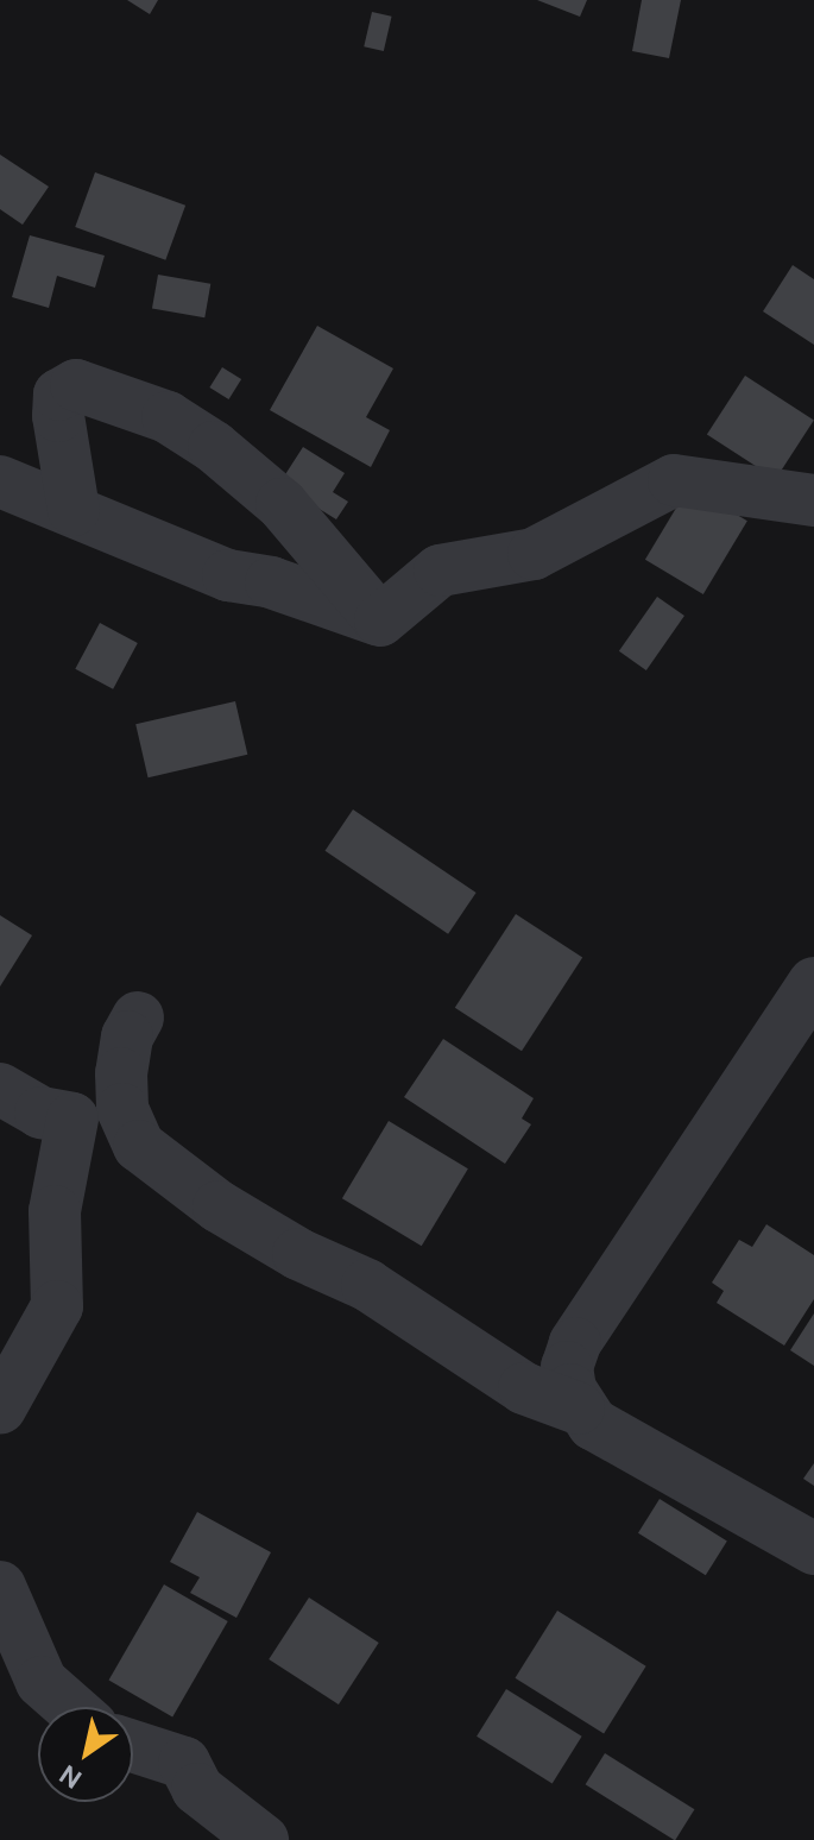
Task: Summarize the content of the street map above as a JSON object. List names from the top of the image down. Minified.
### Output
{"north":"bottom left"}
